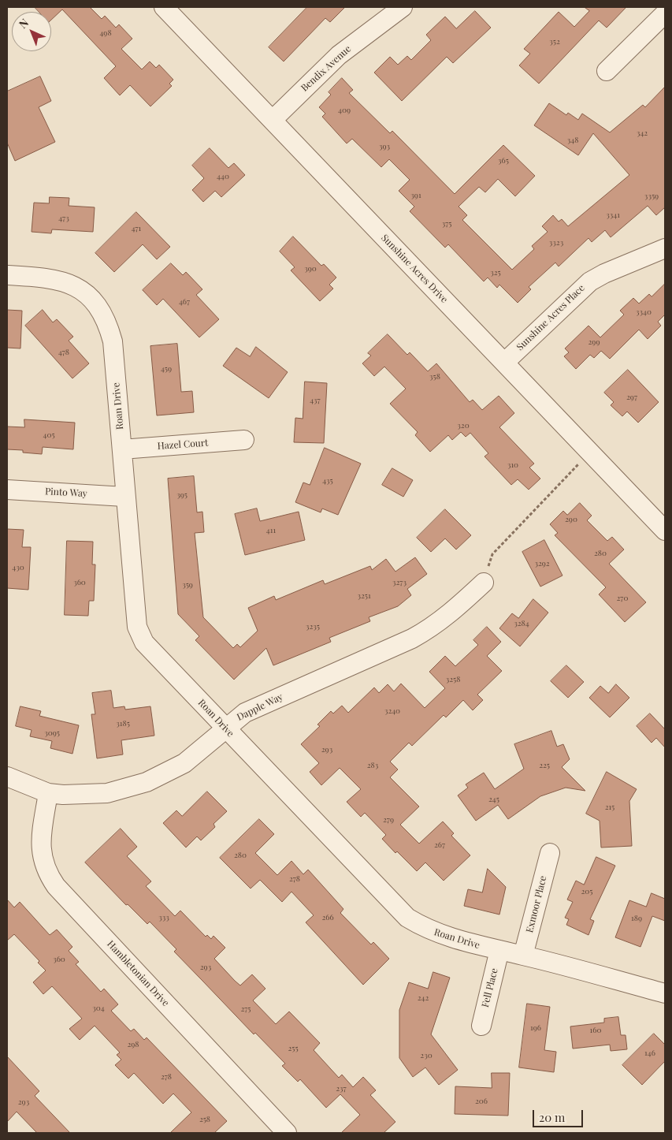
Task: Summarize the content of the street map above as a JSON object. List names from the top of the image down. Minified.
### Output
{"streets":{"street":["Bendix Avenue","Sunshine Acres Drive","Sunshine Acres Place","Roan Drive","Hazel Court","Pinto Way","Dapple Way","Exmoor Place","Hambletonian Drive","Fell Place"]},"crossings":[["Bendix Avenue","Sunshine Acres Drive"],["Sunshine Acres Drive","Sunshine Acres Place"],["Roan Drive","Hazel Court"],["Roan Drive","Pinto Way"],["Roan Drive","Dapple Way"],["Roan Drive","Exmoor Place"],["Roan Drive","Fell Place"],["Dapple Way","Hambletonian Drive"]],"house_numbers":["498","352","409","342","348","393","365","440","391","3359","3341","473","375","471","3323","390","325","467","3340","299","478","459","358","297","437","320","405","310","435","395","290","411","280","3292","430","360","3273","359","3251","270","3284","3235","3258","3240","3185","3095","293","283","225","245","215","279","267","280","278","205","333","266","189","360","293","242","304","275","196","160","298","255","146","230","278","237","206","293","258"],"scale_bar":"20 m","north":"top left"}
